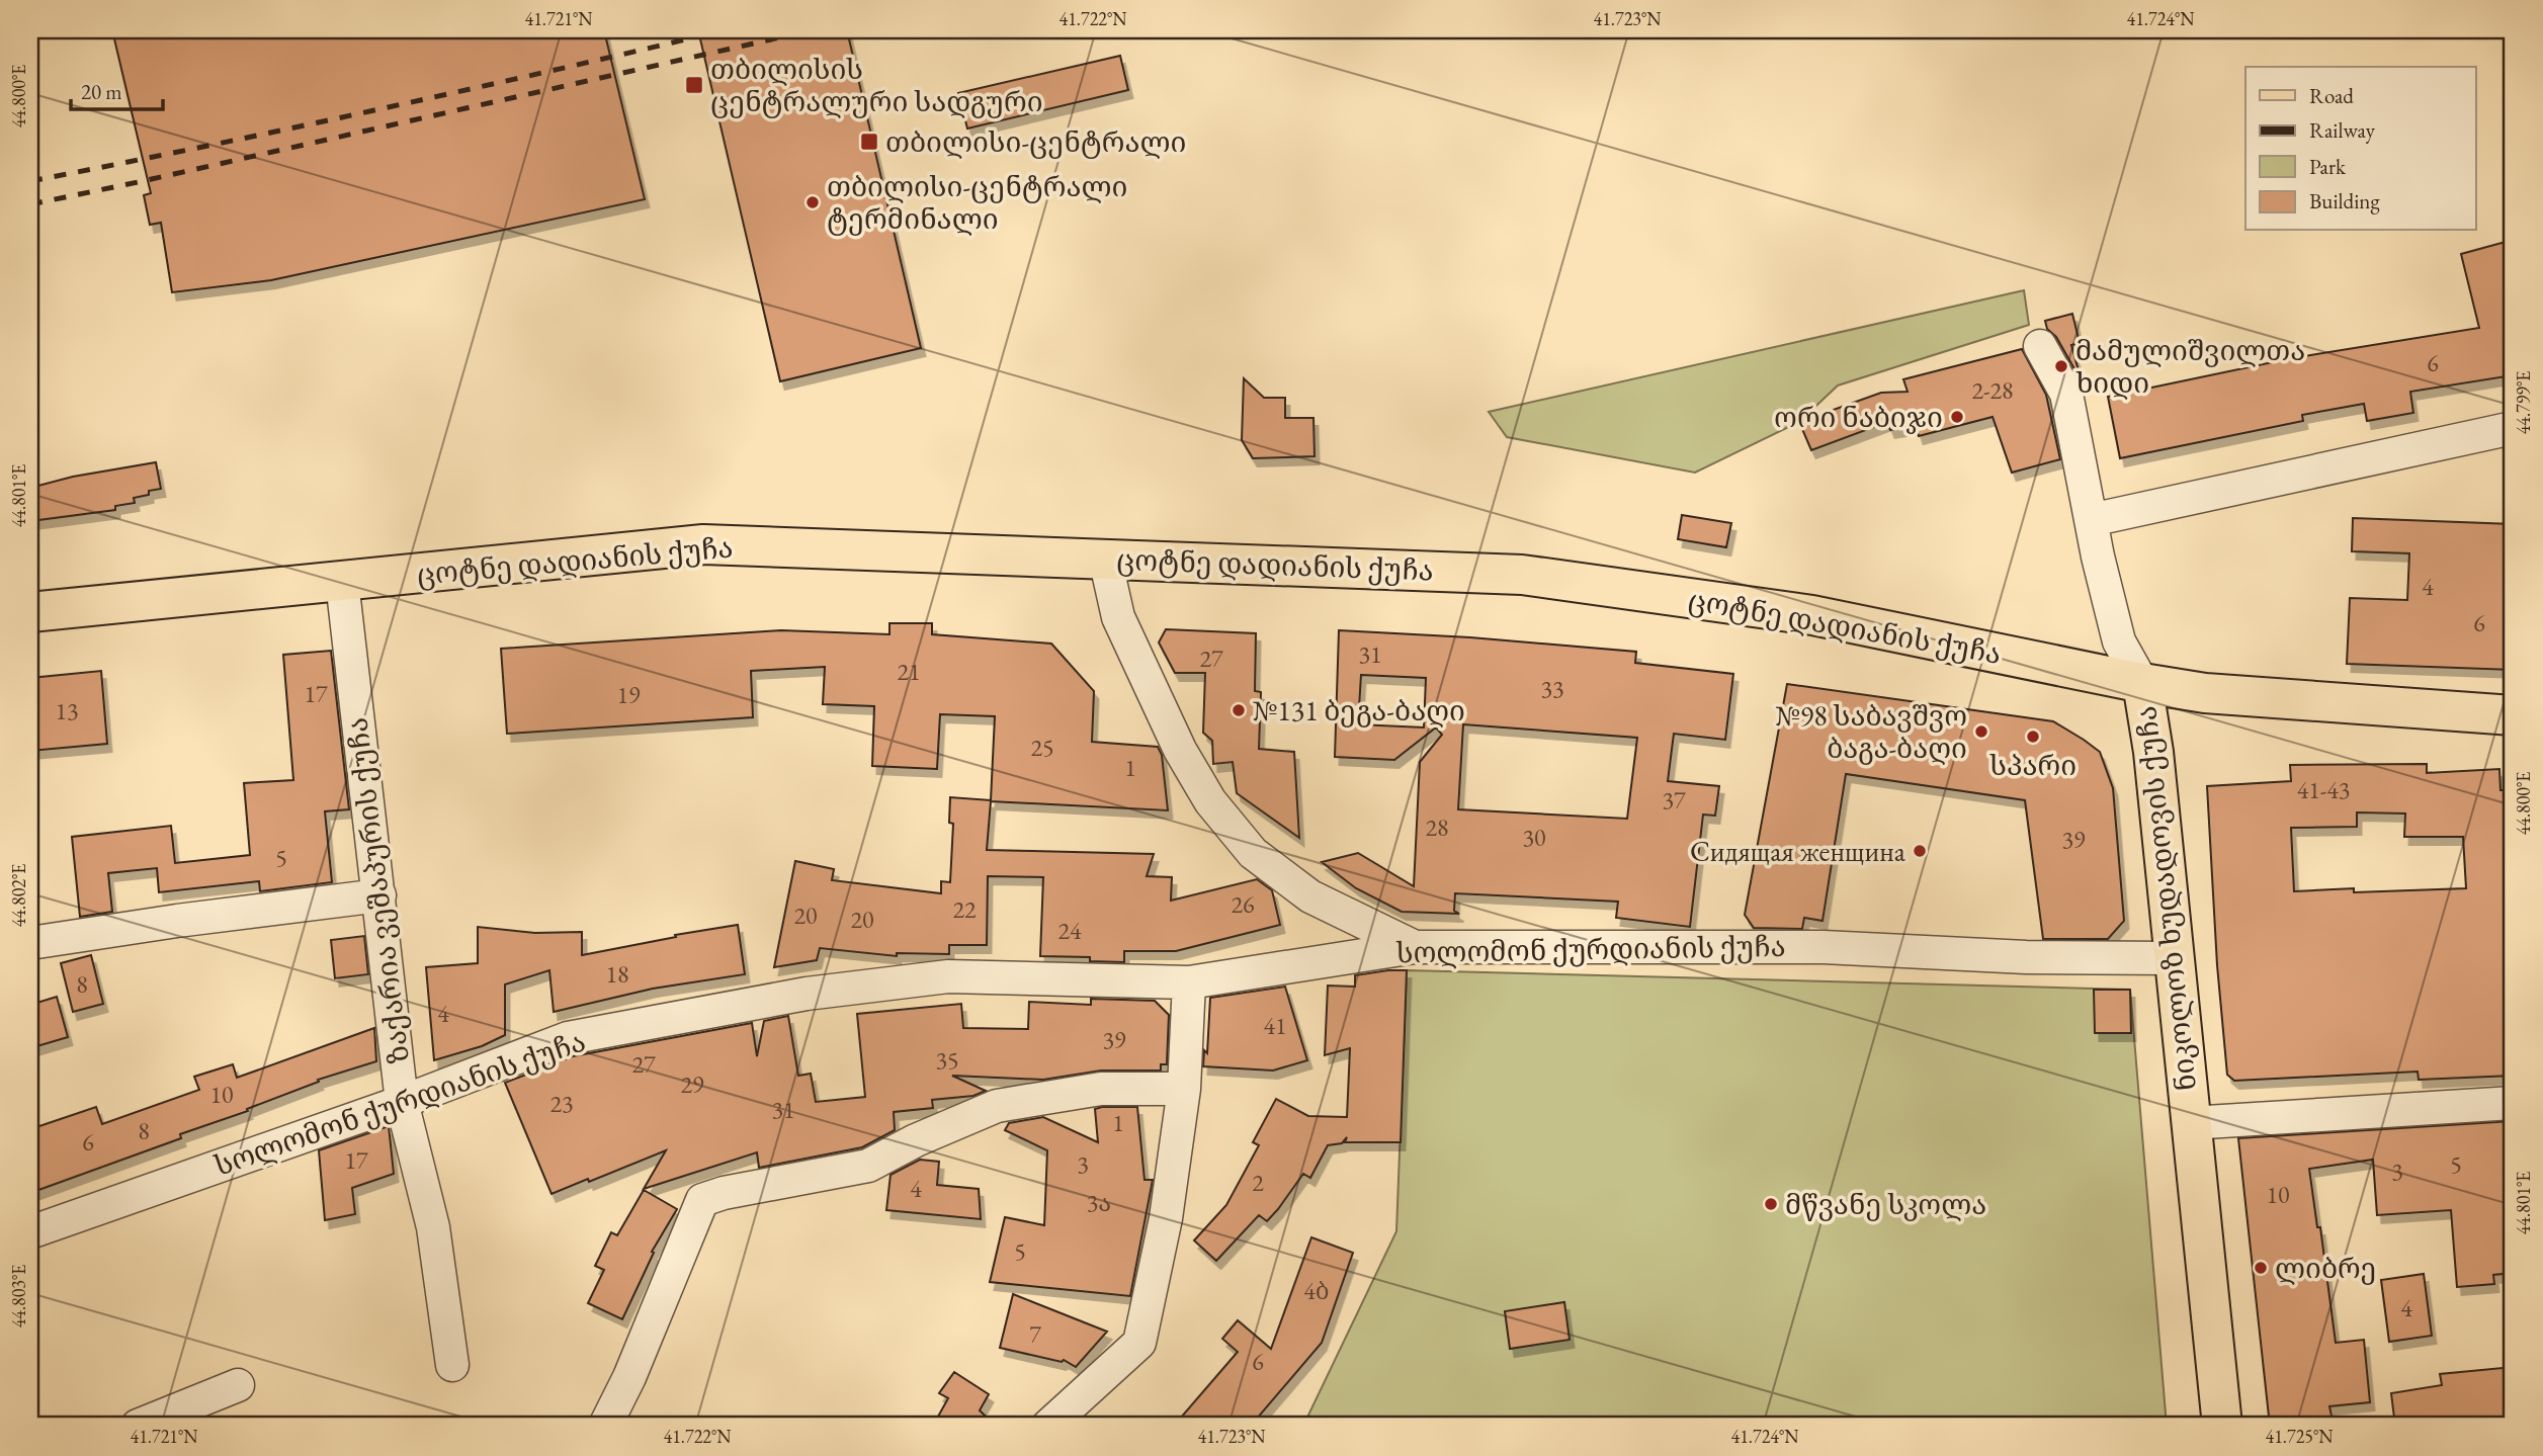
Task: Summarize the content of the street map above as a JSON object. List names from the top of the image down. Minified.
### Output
{"streets":{"main road":["ცოტნე დადიანის ქუჩა","ნიკოლოზ ხუდადოვის ქუჩა"],"street":["ზაქარია ვეშაპურის ქუჩა","სოლომონ ქურდიანის ქუჩა"]},"crossings":[["ცოტნე დადიანის ქუჩა","ზაქარია ვეშაპურის ქუჩა"],["ცოტნე დადიანის ქუჩა","ნიკოლოზ ხუდადოვის ქუჩა"],["ზაქარია ვეშაპურის ქუჩა","სოლომონ ქურდიანის ქუჩა"],["ნიკოლოზ ხუდადოვის ქუჩა","სოლომონ ქურდიანის ქუჩა"]],"places":{"transit":["თბილისის ცენტრალური სადგური","თბილისი-ცენტრალი"],"other":["თბილისი-ცენტრალი ტერმინალი","მამულიშვილთა ხიდი","ორი ნაბიჯი","№131 ბეგა-ბაღი","№98 საბავშვო ბაგა-ბაღი","სპარი","Сидящая женщина","მწვანე სკოლა","ლიბრე"]},"house_numbers":["6","2-28","4","6","31","27","21","33","17","19","13","25","1","41-43","37","28","30","39","5","26","22","20","20","24","18","8","4","41","39","35","27","29","10","23","31","1","8","6","17","3","5","3","2","4","10","3ა","5","4ბ","4","7","6"],"legend":["Road","Railway","Park","Building"],"scale_bar":"20 m","coordinates":["41.721°N","41.722°N","41.723°N","41.724°N","44.800°E","44.799°E","44.801°E","44.802°E","44.803°E","41.725°N"]}
